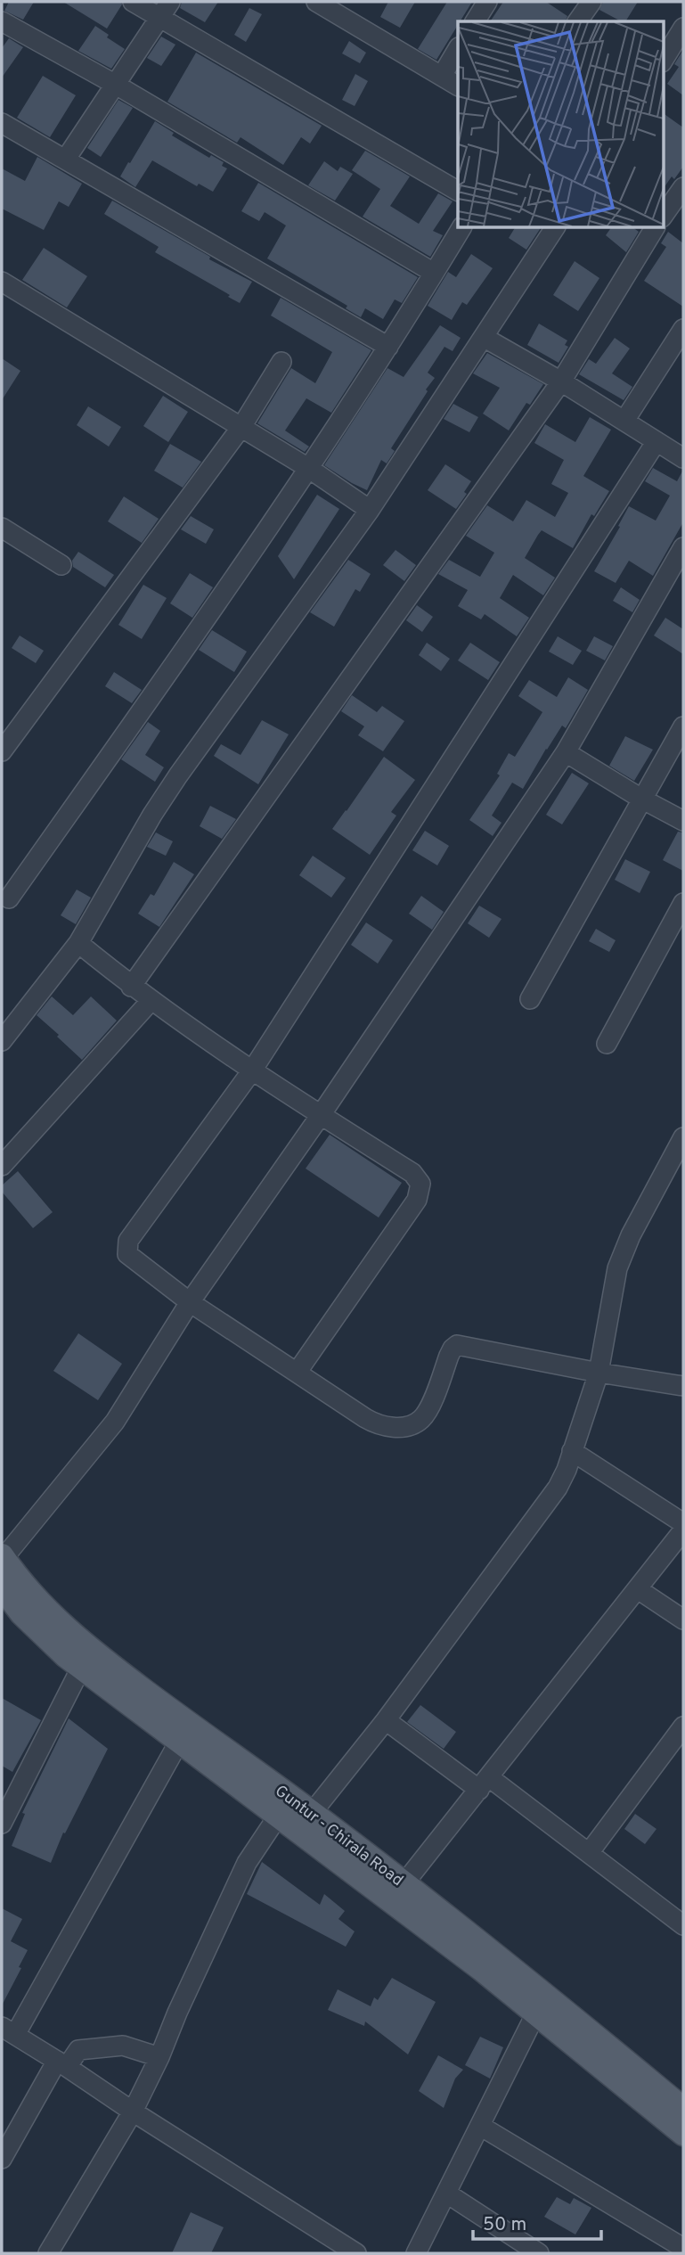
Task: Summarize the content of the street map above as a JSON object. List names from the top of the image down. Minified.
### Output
{"streets":{"main road":["Guntur - Chirala Road"]},"scale_bar":"50 m"}
